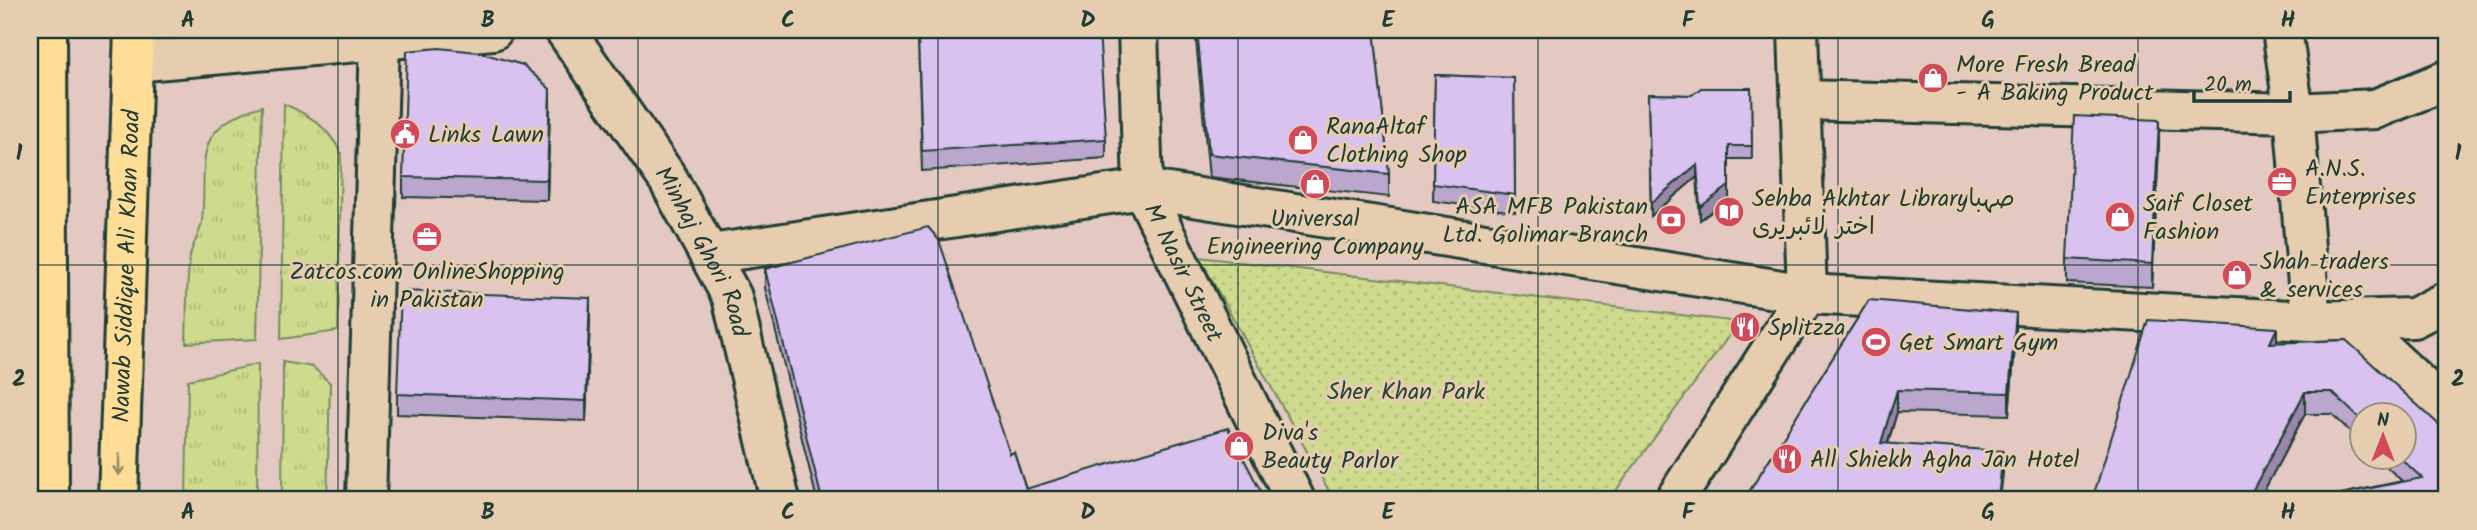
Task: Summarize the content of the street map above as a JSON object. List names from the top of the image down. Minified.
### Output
{"streets":{"main road":["Nawab Siddique Ali Khan Road"],"street":["Minhaj Ghori Road","M Nasir Street"]},"parks":["Sher Khan Park"],"places":{"shop":["More Fresh Bread - A Baking Product","RanaAltaf Clothing Shop","Universal Engineering Company","Saif Closet Fashion","Shah traders & services","Diva's Beauty Parlor"],"public building":["Links Lawn"],"office":["A.N.S. Enterprises","Zatcos.com OnlineShopping in Pakistan"],"library":["Sehba Akhtar Libraryصہبا اختر لائبریری"],"bank":["ASA MFB Pakistan Ltd. Golimar Branch"],"restaurant":["Splitzza","All Shiekh Agha Jan Hotel"],"sports":["Get Smart Gym"]},"scale_bar":"20 m","north":"top","grid":{"columns":["A","B","C","D","E","F","G","H"],"rows":["1","2"]}}
